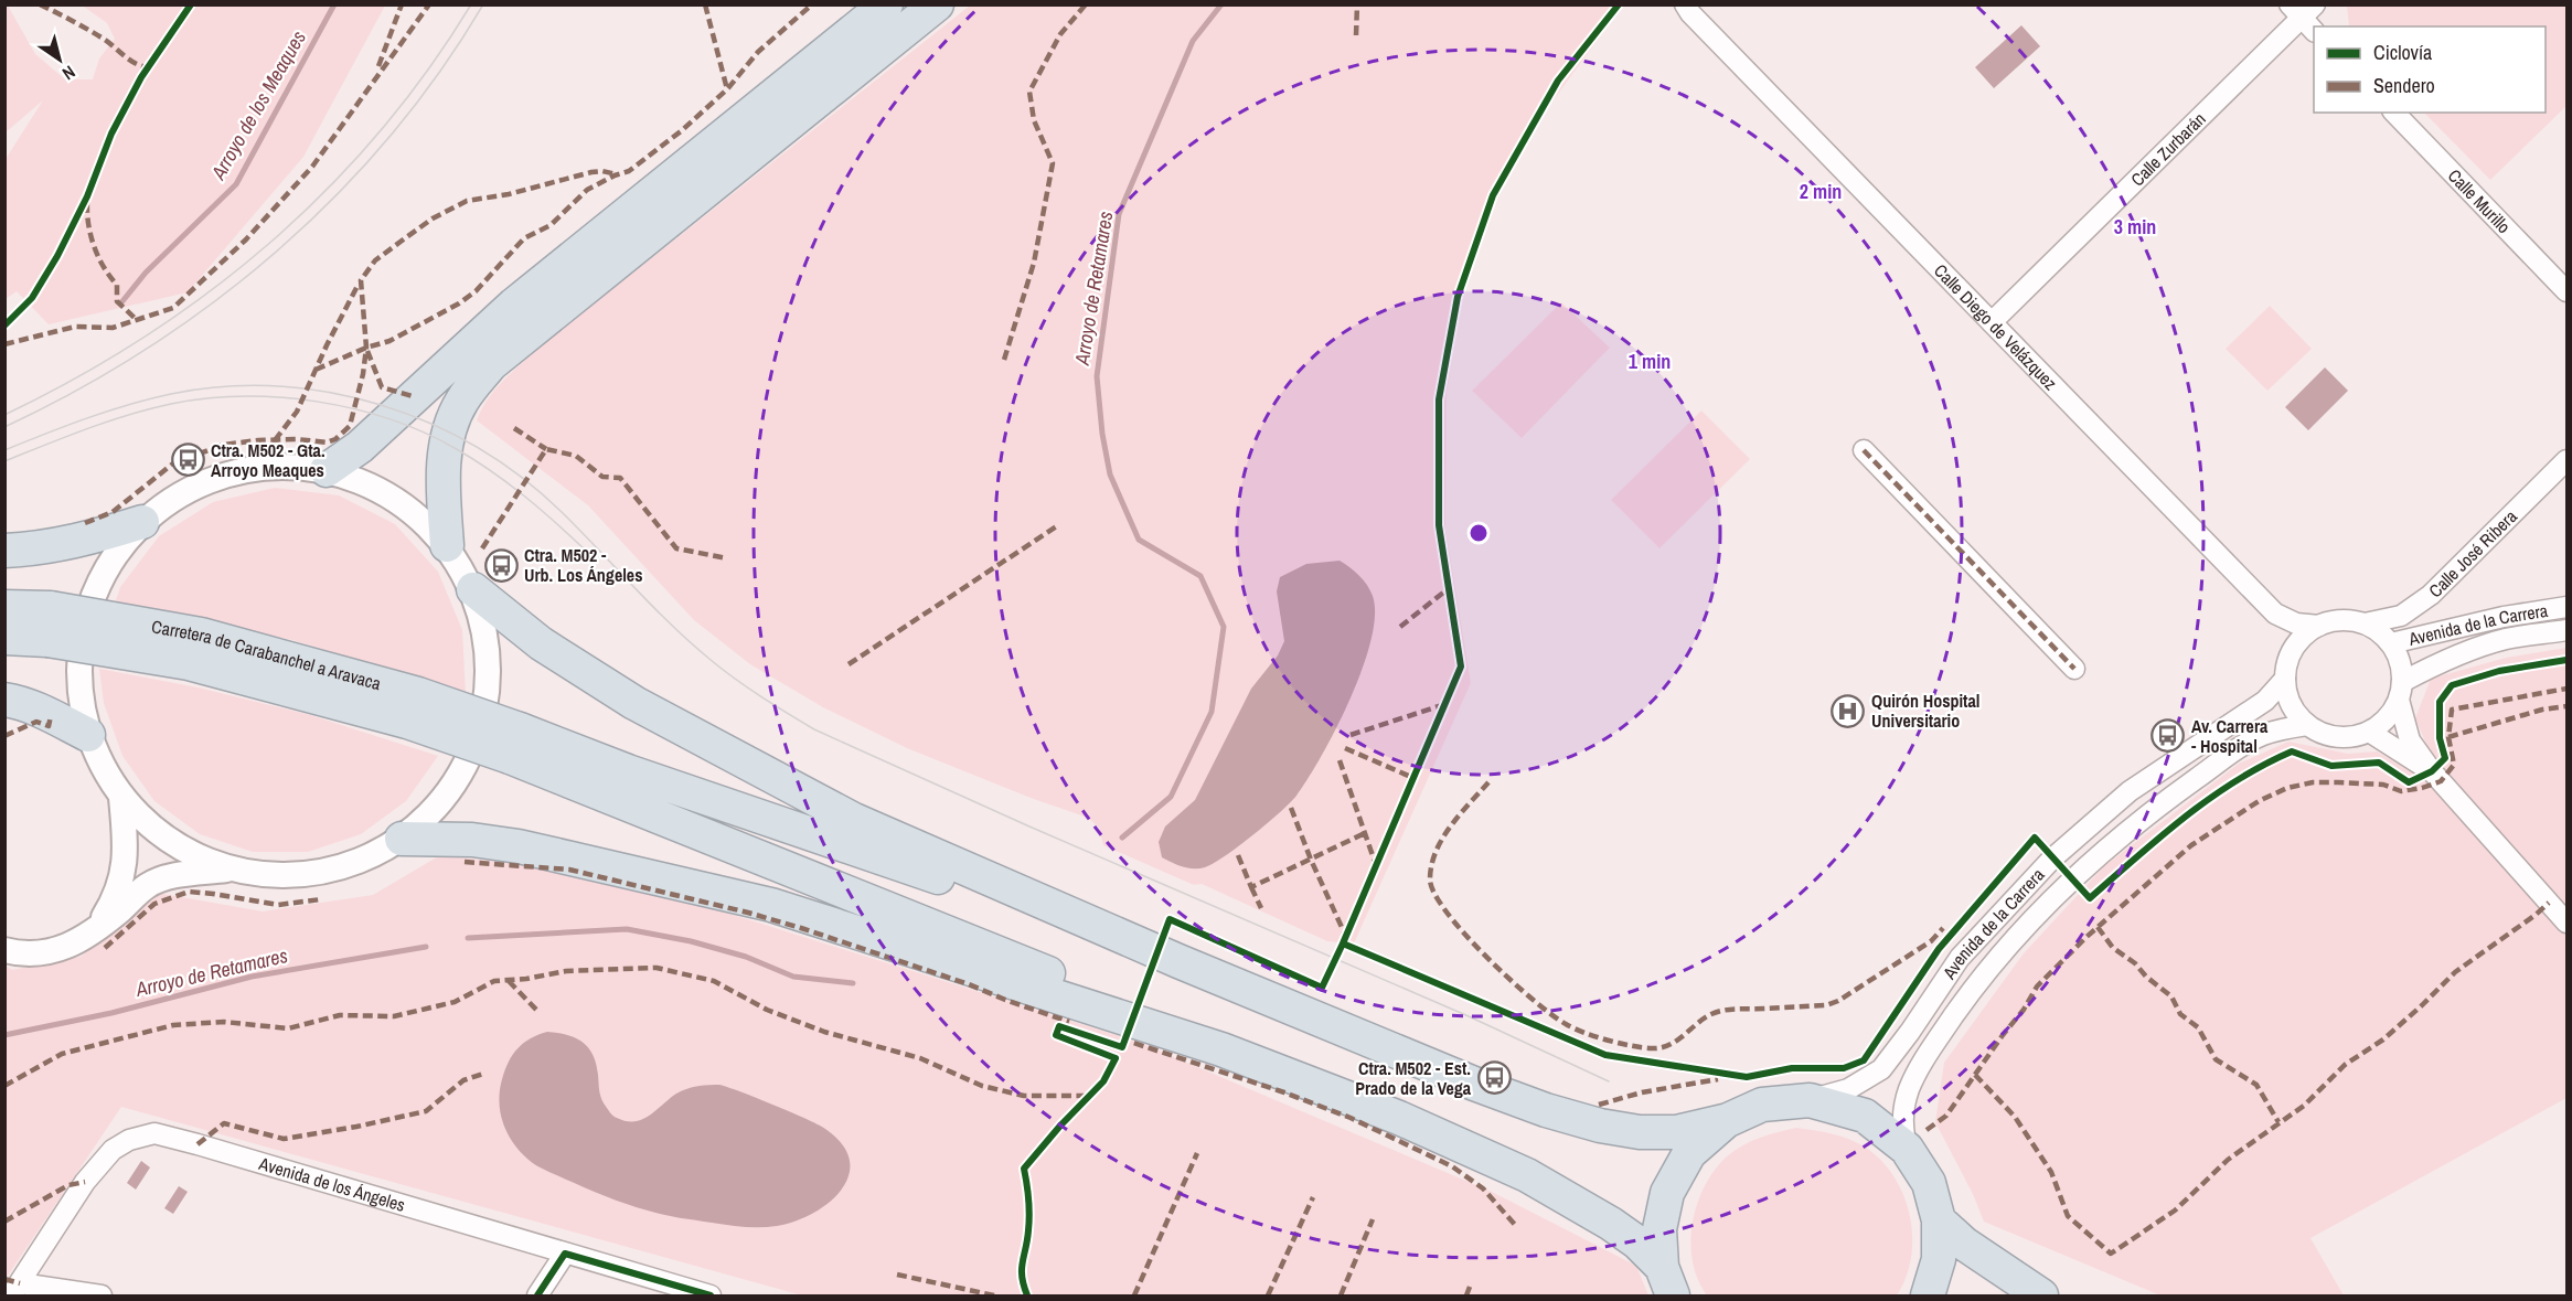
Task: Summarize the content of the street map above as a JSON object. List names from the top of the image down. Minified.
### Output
{"streets":{"highway":["Carretera de Carabanchel a Aravaca"],"street":["Calle Zurbarán","Calle Murillo","Calle Diego de Velázquez","Calle José Ribera","Avenida de la Carrera","Avenida de los Ángeles"]},"crossings":[["Calle Zurbarán","Calle Diego de Velázquez"],["Calle Diego de Velázquez","Calle José Ribera"],["Calle Diego de Velázquez","Avenida de la Carrera"],["Calle José Ribera","Avenida de la Carrera"]],"water":["Arroyo de los Meaques","Arroyo de Retamares"],"places":{"bus stop":["Ctra. M502 - Gta. Arroyo Meaques","Ctra. M502 - Urb. Los Ángeles","Av. Carrera - Hospital","Ctra. M502 - Est. Prado de la Vega"],"hospital":["Quirón Hospital Universitario"]},"legend":["Ciclovía","Sendero"],"north":"bottom right","rings":["2 min","3 min","1 min"]}
